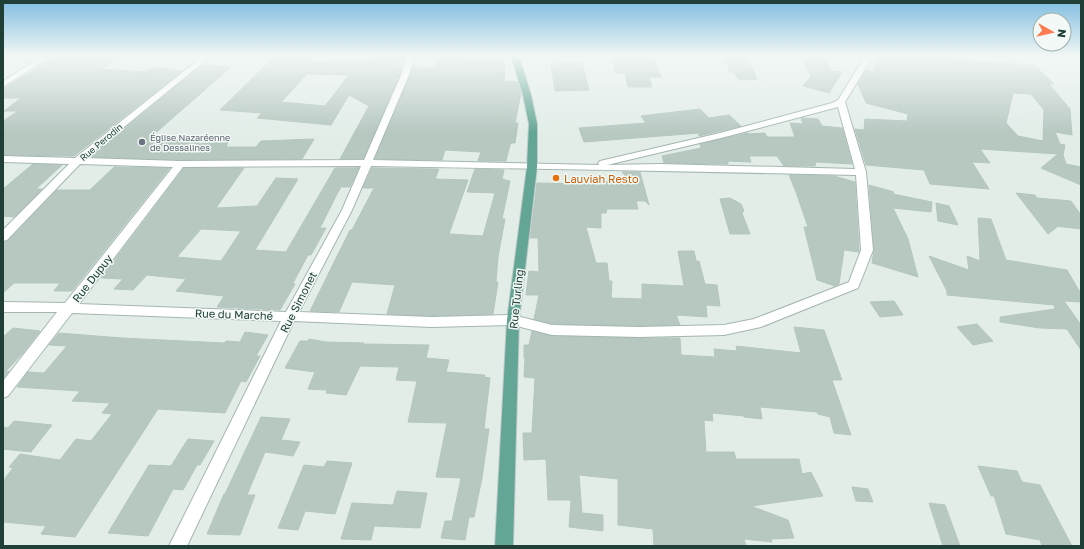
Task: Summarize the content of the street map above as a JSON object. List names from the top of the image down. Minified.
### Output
{"streets":{"main road":["Rue Turling"],"street":["Rue Perodin","Rue Dupuy","Rue Simonet","Rue du Marché"]},"crossings":[["Rue Dupuy","Rue du Marché"],["Rue Turling","Rue du Marché"],["Rue Simonet","Rue du Marché"]],"places":["Église Nazaréenne de Dessalines","Lauviah Resto"],"north":"right"}
